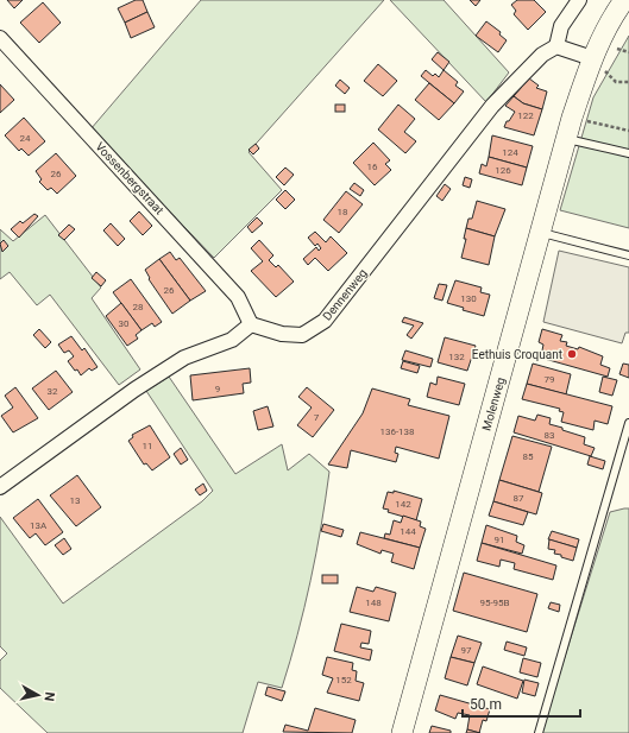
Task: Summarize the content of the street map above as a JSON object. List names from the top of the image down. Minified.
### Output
{"streets":{"street":["Vossenbergstraat","Dennenweg","Molenweg"]},"crossings":[["Vossenbergstraat","Dennenweg"]],"places":["Eethuis Croquant"],"house_numbers":["122","24","124","16","126","26","18","26","130","28","30","132","79","9","32","7","136-138","83","11","85","87","13","142","13A","144","91","148","95-95B","97","152"],"scale_bar":"50 m","north":"right"}
